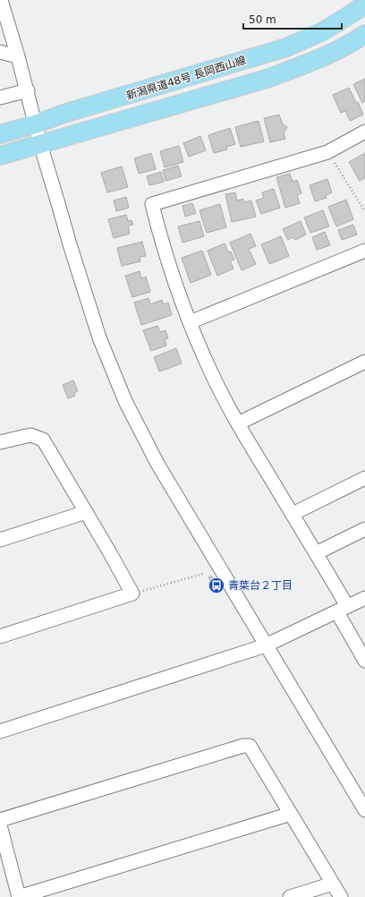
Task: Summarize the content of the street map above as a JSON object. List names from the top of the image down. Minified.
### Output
{"streets":{"main road":["新潟県道48号 長岡西山線"]},"places":{"bus stop":["青葉台２丁目"]},"scale_bar":"50 m"}
